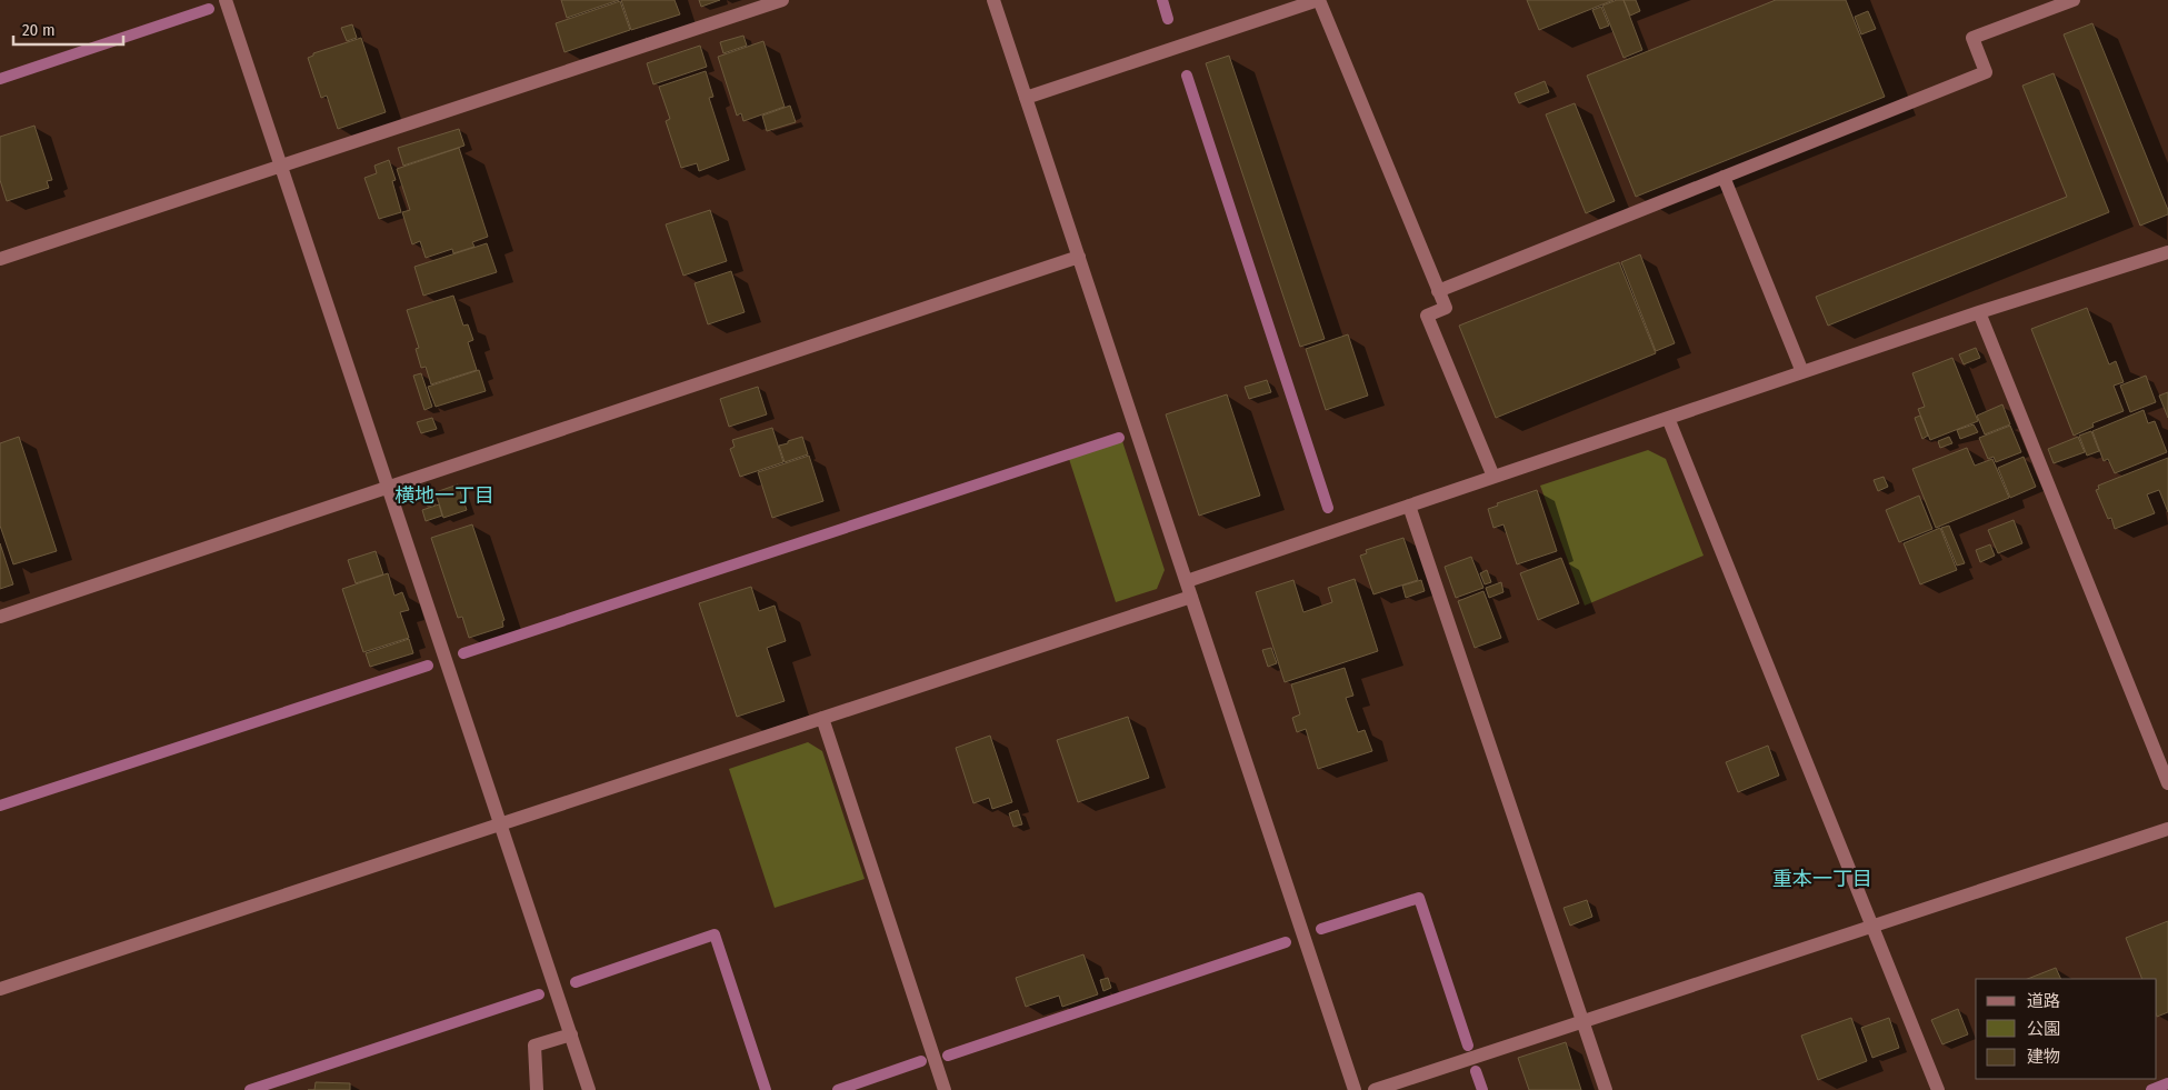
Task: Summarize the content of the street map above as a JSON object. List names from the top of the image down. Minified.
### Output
{"districts":["横地一丁目","重本一丁目"],"legend":["道路","公園","建物"],"scale_bar":"20 m"}
